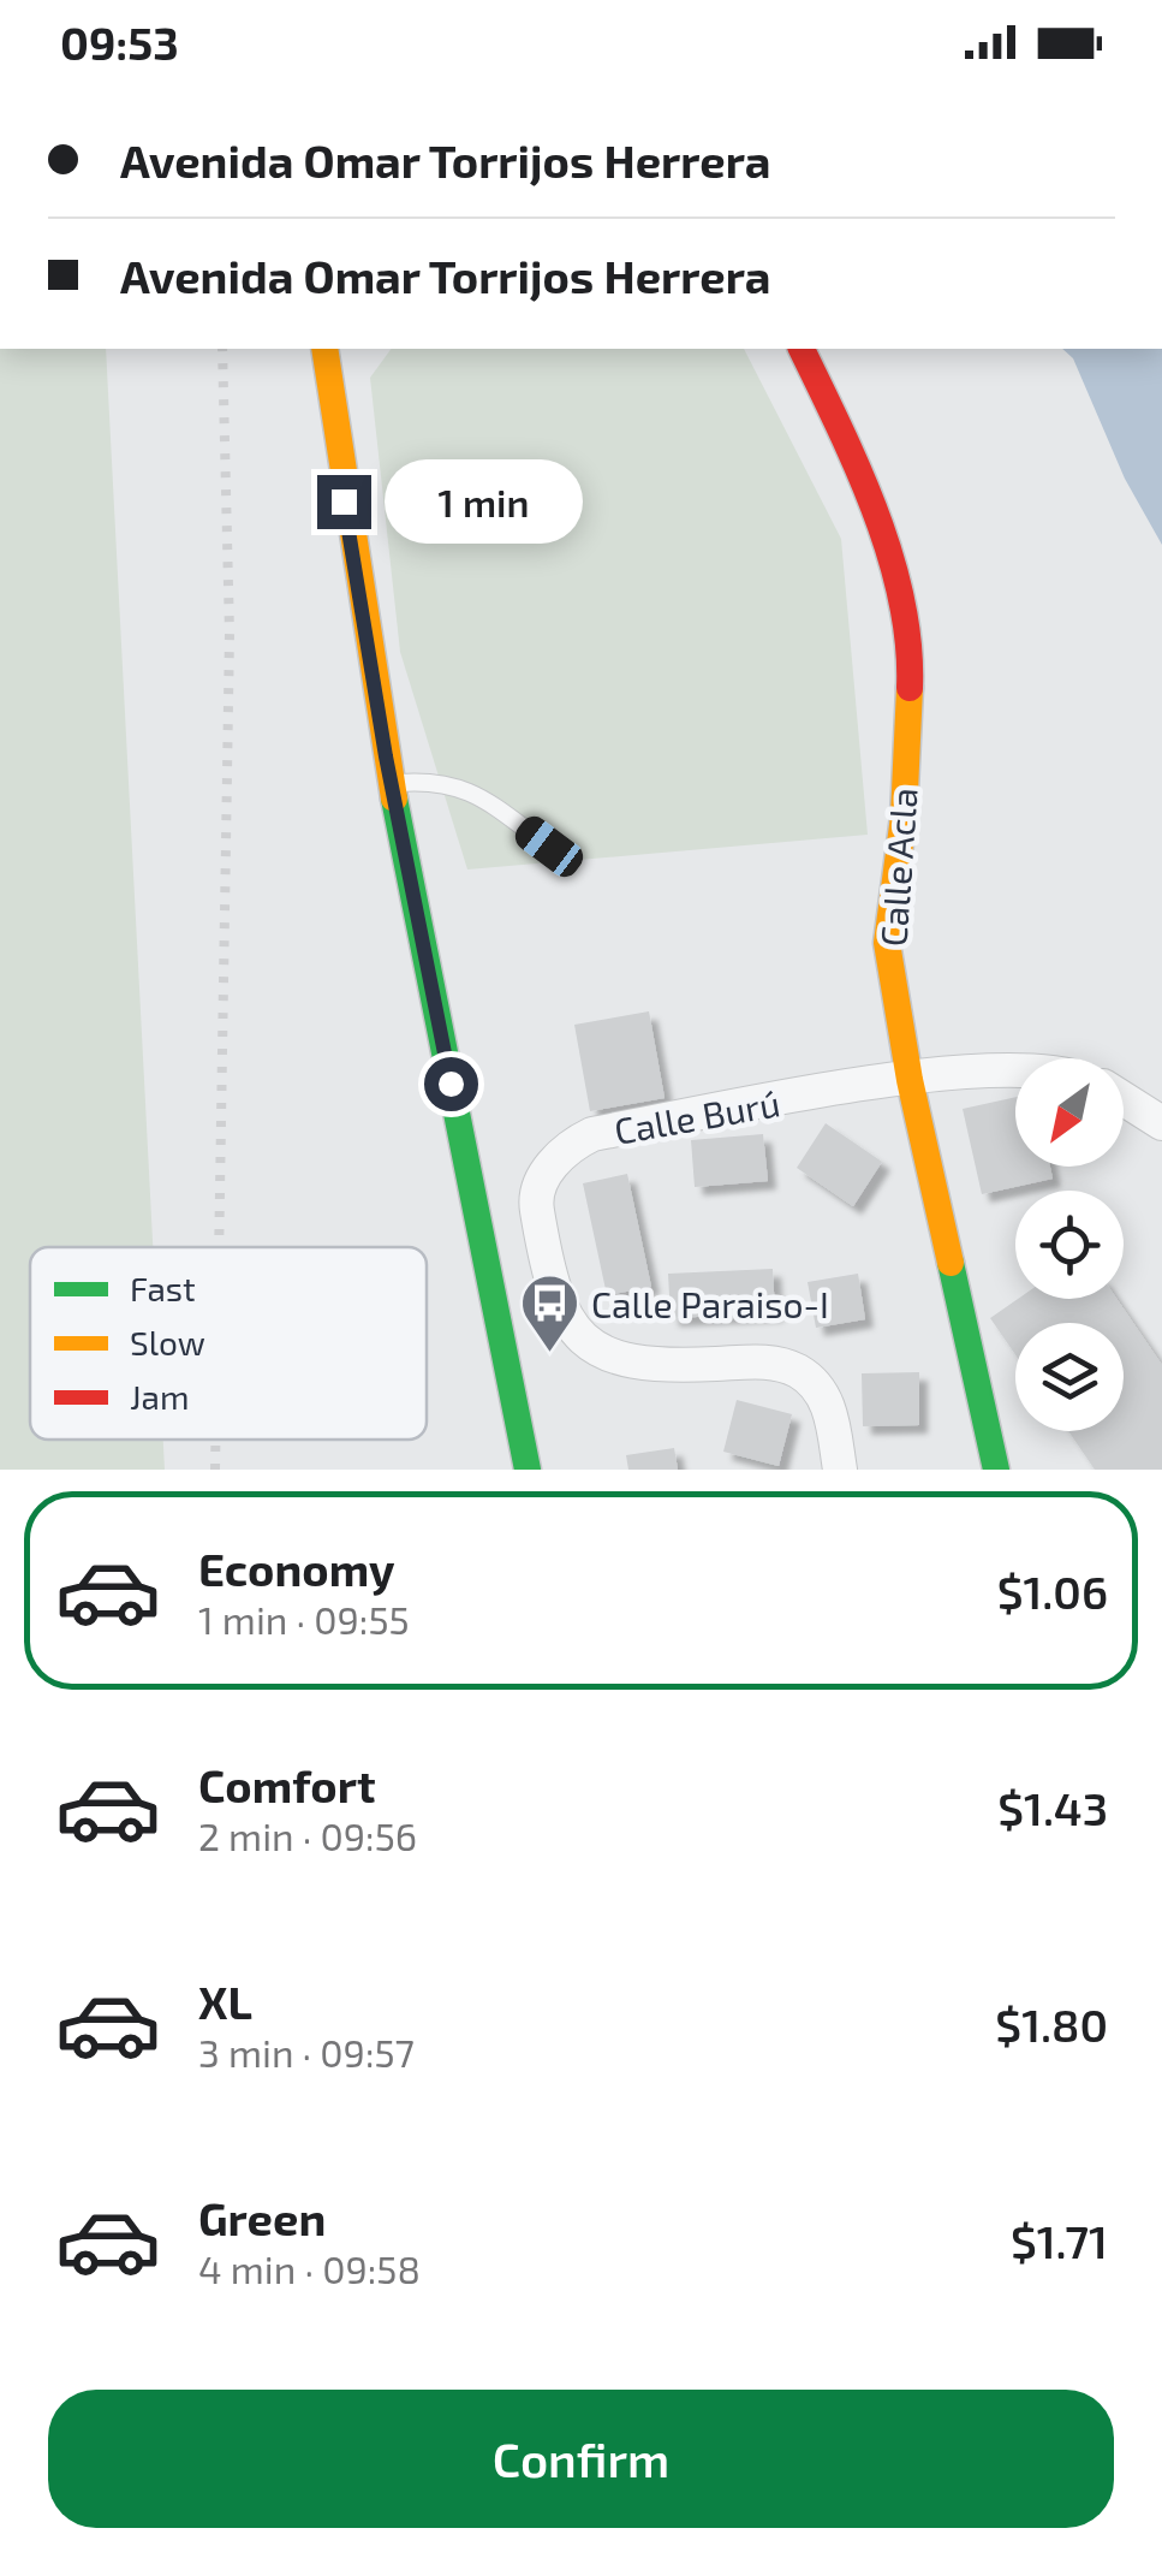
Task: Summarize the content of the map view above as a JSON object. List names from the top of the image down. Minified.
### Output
{"streets":{"street":["Calle Acla","Calle Burú"]},"crossings":[["Calle Acla","Calle Burú"]],"places":{"bus stop":["Calle Paraiso-I"]},"legend":["Fast","Slow","Jam"],"north":"bottom left","page":{"status":"09:53","banner":["Avenida Omar Torrijos Herrera","Avenida Omar Torrijos Herrera"],"bubble":"1 min","list":[{"name":"Economy","note":"1 min · 09:55","value":"$1.06"},{"name":"Comfort","note":"2 min · 09:56","value":"$1.43"},{"name":"XL","note":"3 min · 09:57","value":"$1.80"},{"name":"Green","note":"4 min · 09:58","value":"$1.71"}],"buttons":"Confirm"}}
